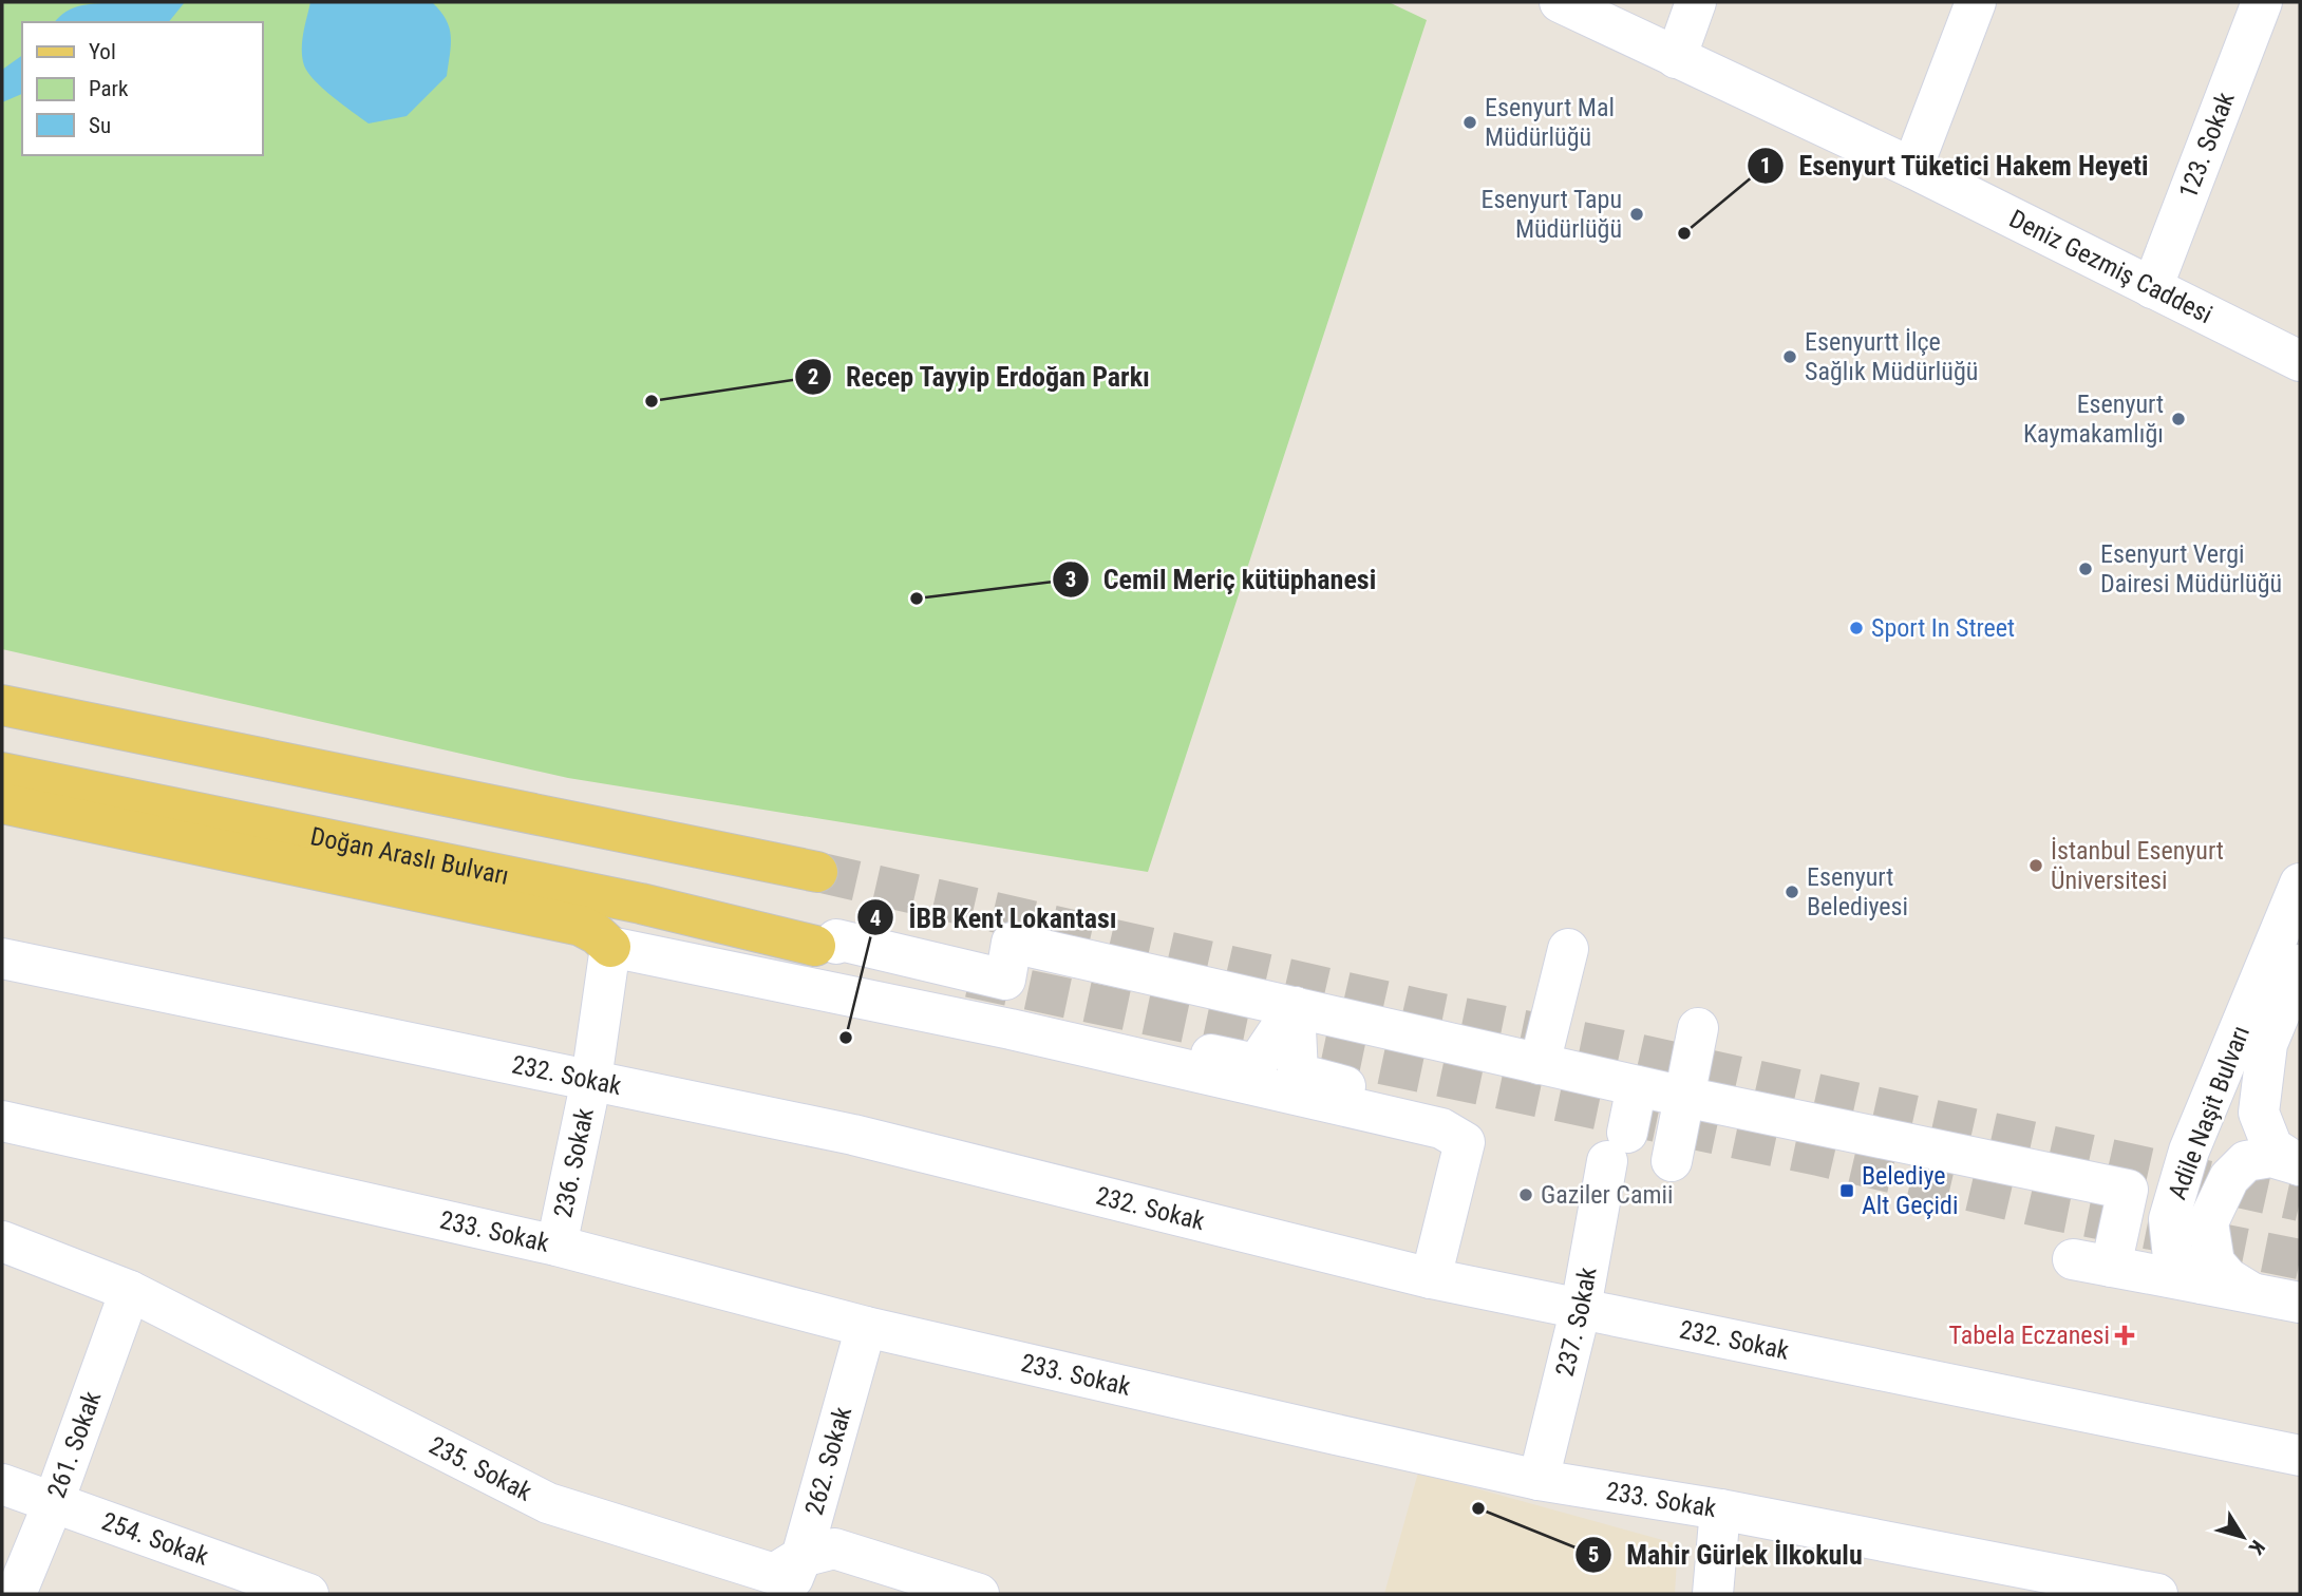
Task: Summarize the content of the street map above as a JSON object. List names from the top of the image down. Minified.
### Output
{"streets":{"main road":["Doğan Araslı Bulvarı"],"street":["123. Sokak","Deniz Gezmiş Caddesi","232. Sokak","Adile Naşit Bulvarı","236. Sokak","233. Sokak","237. Sokak","261. Sokak","262. Sokak","235. Sokak","254. Sokak"]},"crossings":[["123. Sokak","Deniz Gezmiş Caddesi"],["232. Sokak","236. Sokak"],["232. Sokak","237. Sokak"],["236. Sokak","233. Sokak"],["233. Sokak","237. Sokak"],["233. Sokak","262. Sokak"],["261. Sokak","235. Sokak"],["261. Sokak","254. Sokak"],["262. Sokak","235. Sokak"]],"places":{"other":["Esenyurt Mal Müdürlüğü","Esenyurt Tapu Müdürlüğü","Esenyurt Tüketici Hakem Heyeti","Esenyurtt İlçe Sağlık Müdürlüğü","Recep Tayyip Erdoğan Parkı","Esenyurt Kaymakamlığı","Esenyurt Vergi Dairesi Müdürlüğü","Cemil Meriç kütüphanesi","Sport In Street","İstanbul Esenyurt Üniversitesi","Esenyurt Belediyesi","İBB Kent Lokantası","Gaziler Camii","Mahir Gürlek İlkokulu"],"transit":["Belediye Alt Geçidi"],"health":["Tabela Eczanesi"]},"legend":["Yol","Park","Su"],"north":"bottom right"}
